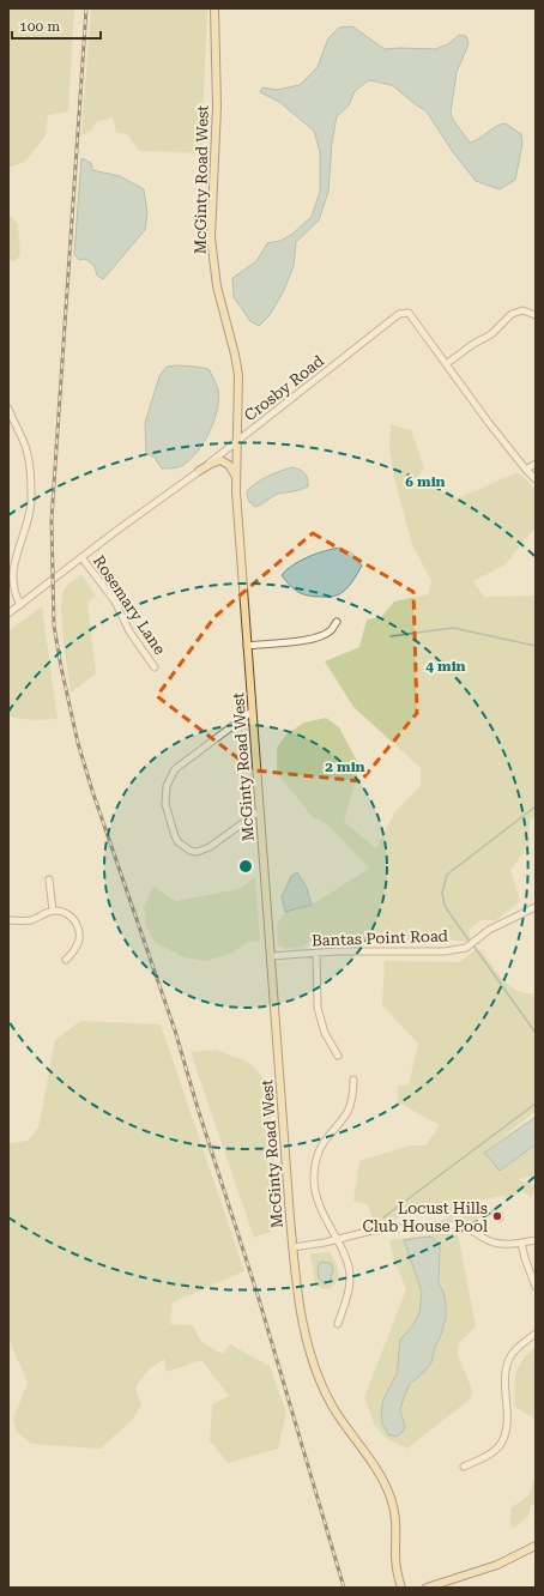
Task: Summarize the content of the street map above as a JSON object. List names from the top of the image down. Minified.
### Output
{"streets":{"main road":["McGinty Road West"],"street":["Crosby Road","Rosemary Lane","Bantas Point Road"]},"crossings":[["McGinty Road West","Crosby Road"],["McGinty Road West","Bantas Point Road"],["Crosby Road","Rosemary Lane"]],"places":["Locust Hills Club House Pool"],"scale_bar":"100 m","rings":["6 min","4 min","2 min"]}
